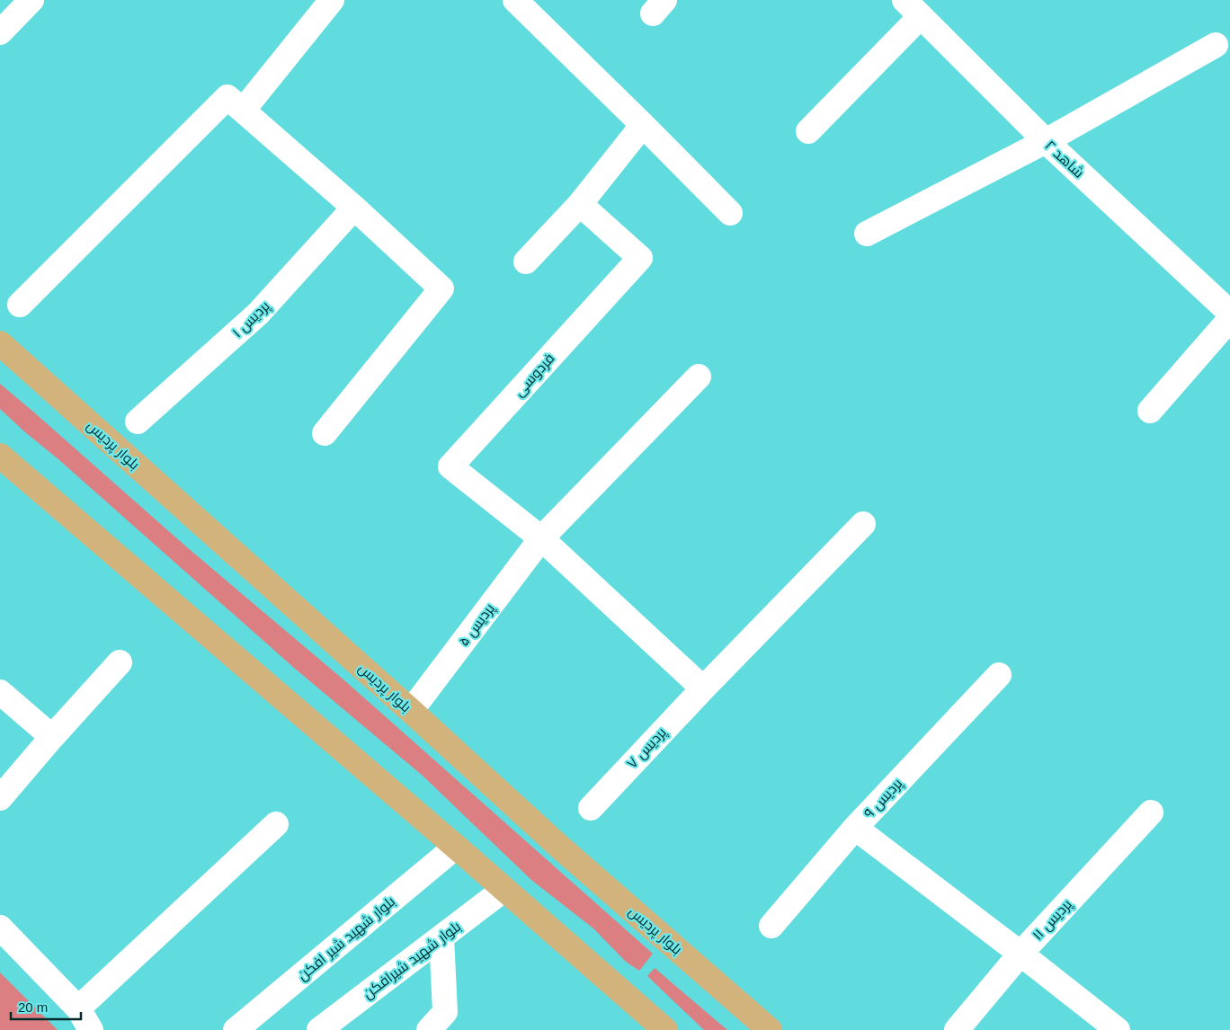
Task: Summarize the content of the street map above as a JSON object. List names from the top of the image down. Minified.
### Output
{"streets":{"main road":["بلوار پردیس"],"street":["شاهد ۲","پردیس ۱","فردوسی","پردیس ۵","پردیس ۷","پردیس ۹","پردیس ۱۱","بلوار شهید شیر افکن","بلوار شهید شیرافکن"]},"crossings":[["فردوسی","پردیس ۵"],["بلوار پردیس","پردیس ۵"]],"scale_bar":"20 m"}
